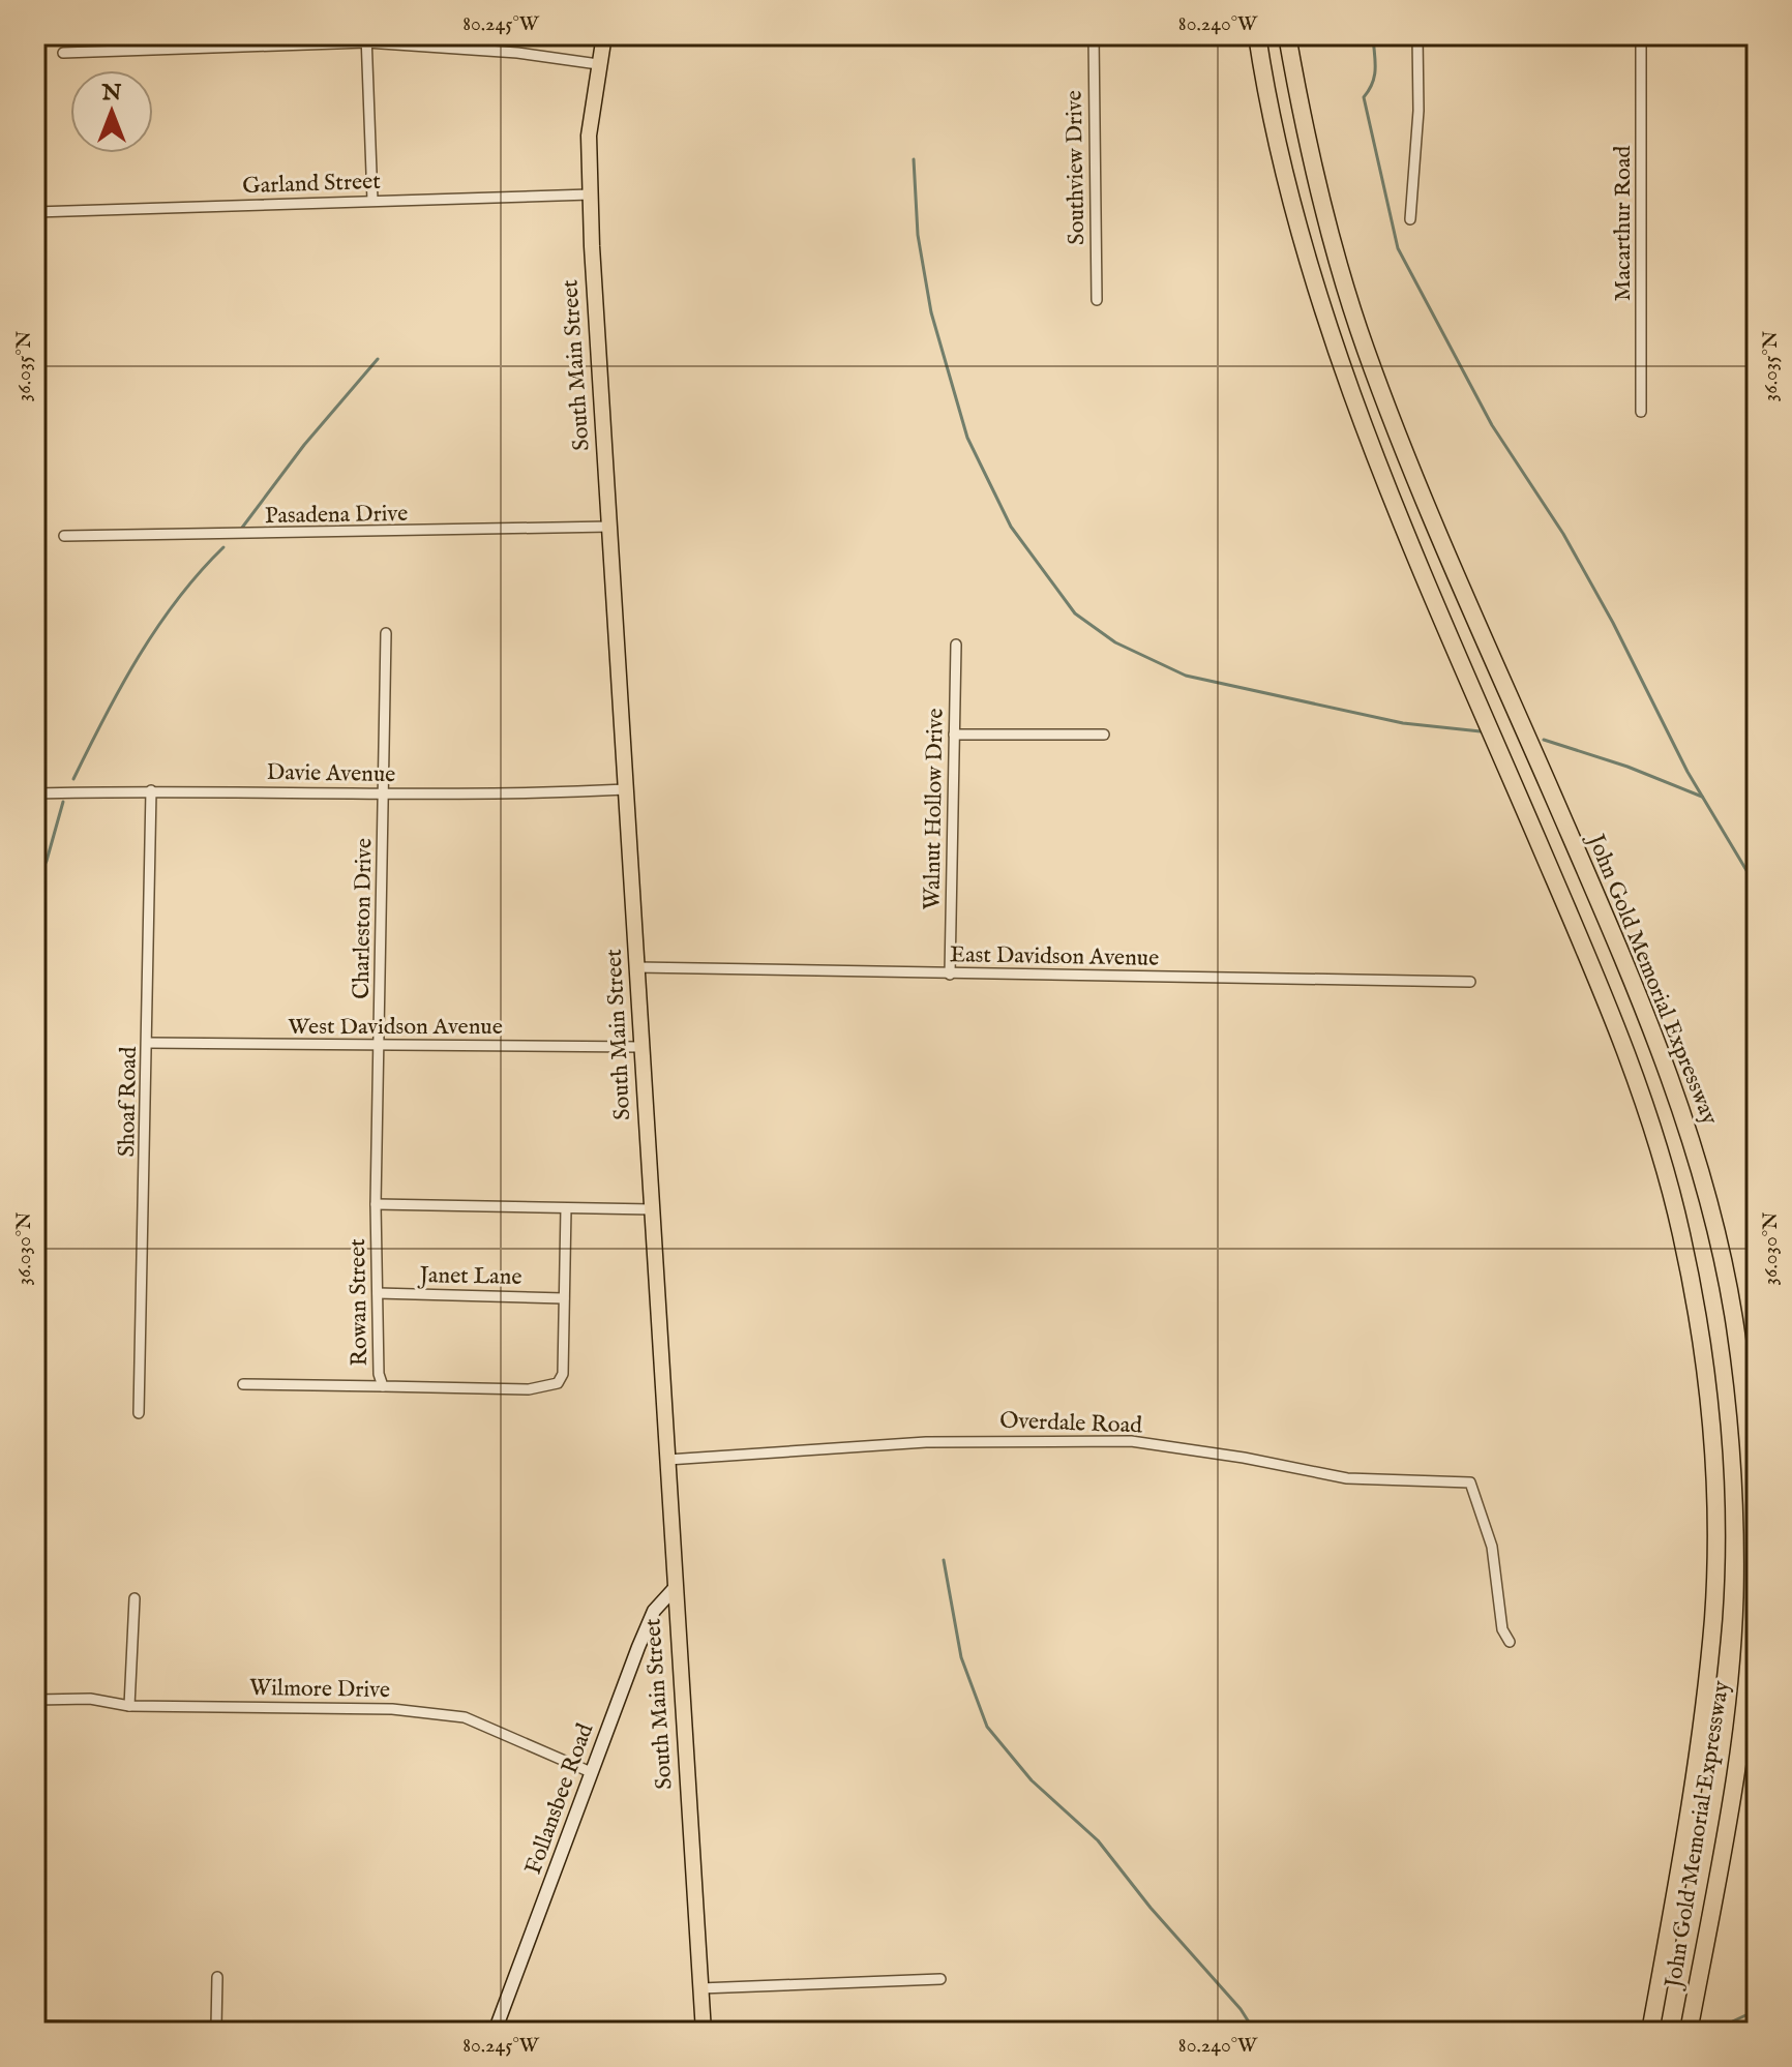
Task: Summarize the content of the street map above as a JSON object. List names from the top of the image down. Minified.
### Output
{"streets":{"highway":["John Gold Memorial Expressway"],"main road":["South Main Street"],"street":["Southview Drive","Garland Street","Macarthur Road","Pasadena Drive","Davie Avenue","Walnut Hollow Drive","Charleston Drive","East Davidson Avenue","West Davidson Avenue","Shoaf Road","Janet Lane","Rowan Street","Overdale Road","Wilmore Drive","Follansbee Road"]},"crossings":[["Garland Street","South Main Street"],["South Main Street","Pasadena Drive"],["South Main Street","Davie Avenue"],["South Main Street","East Davidson Avenue"],["South Main Street","West Davidson Avenue"],["South Main Street","Overdale Road"],["South Main Street","Follansbee Road"],["Davie Avenue","Charleston Drive"],["Davie Avenue","Shoaf Road"],["Walnut Hollow Drive","East Davidson Avenue"],["Charleston Drive","West Davidson Avenue"],["Charleston Drive","Rowan Street"],["West Davidson Avenue","Shoaf Road"],["Janet Lane","Rowan Street"],["Wilmore Drive","Follansbee Road"]],"north":"top","coordinates":["80.245°W","80.240°W","36.035°N","36.030°N"]}
